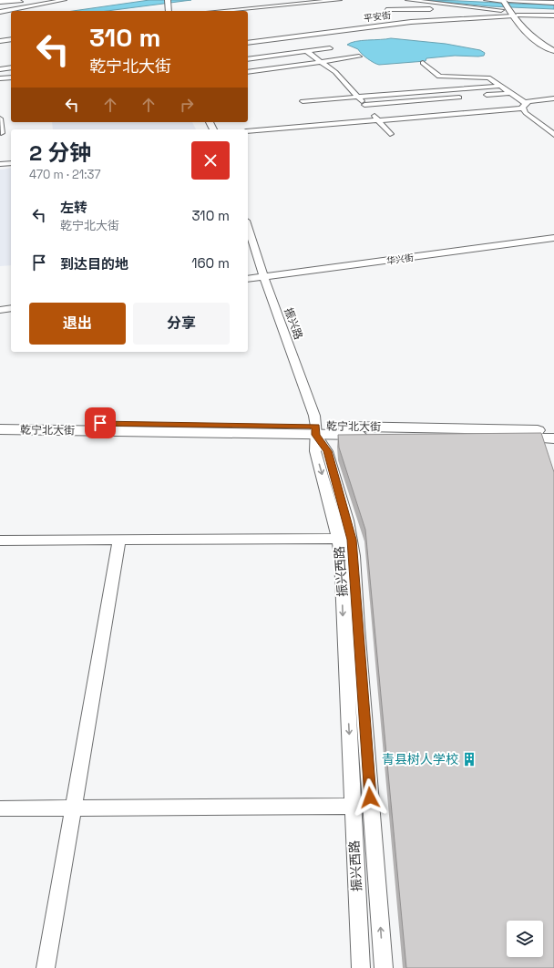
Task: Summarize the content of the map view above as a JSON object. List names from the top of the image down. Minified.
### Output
{"streets":{"main road":["乾宁北大街"],"street":["平安街","华兴街","振兴路","振兴西路"]},"crossings":[["华兴街","振兴路"],["振兴路","乾宁北大街"],["振兴路","振兴西路"],["乾宁北大街","振兴西路"]],"places":{"building":["青县树人学校"]},"page":{"turn":["310 m","乾宁北大街"],"heading":["2 分钟","470 m · 21:37"],"list":[{"name":"左转","note":"乾宁北大街","value":"310 m"},{"name":"到达目的地","value":"160 m"}],"buttons":["退出","分享"]}}
